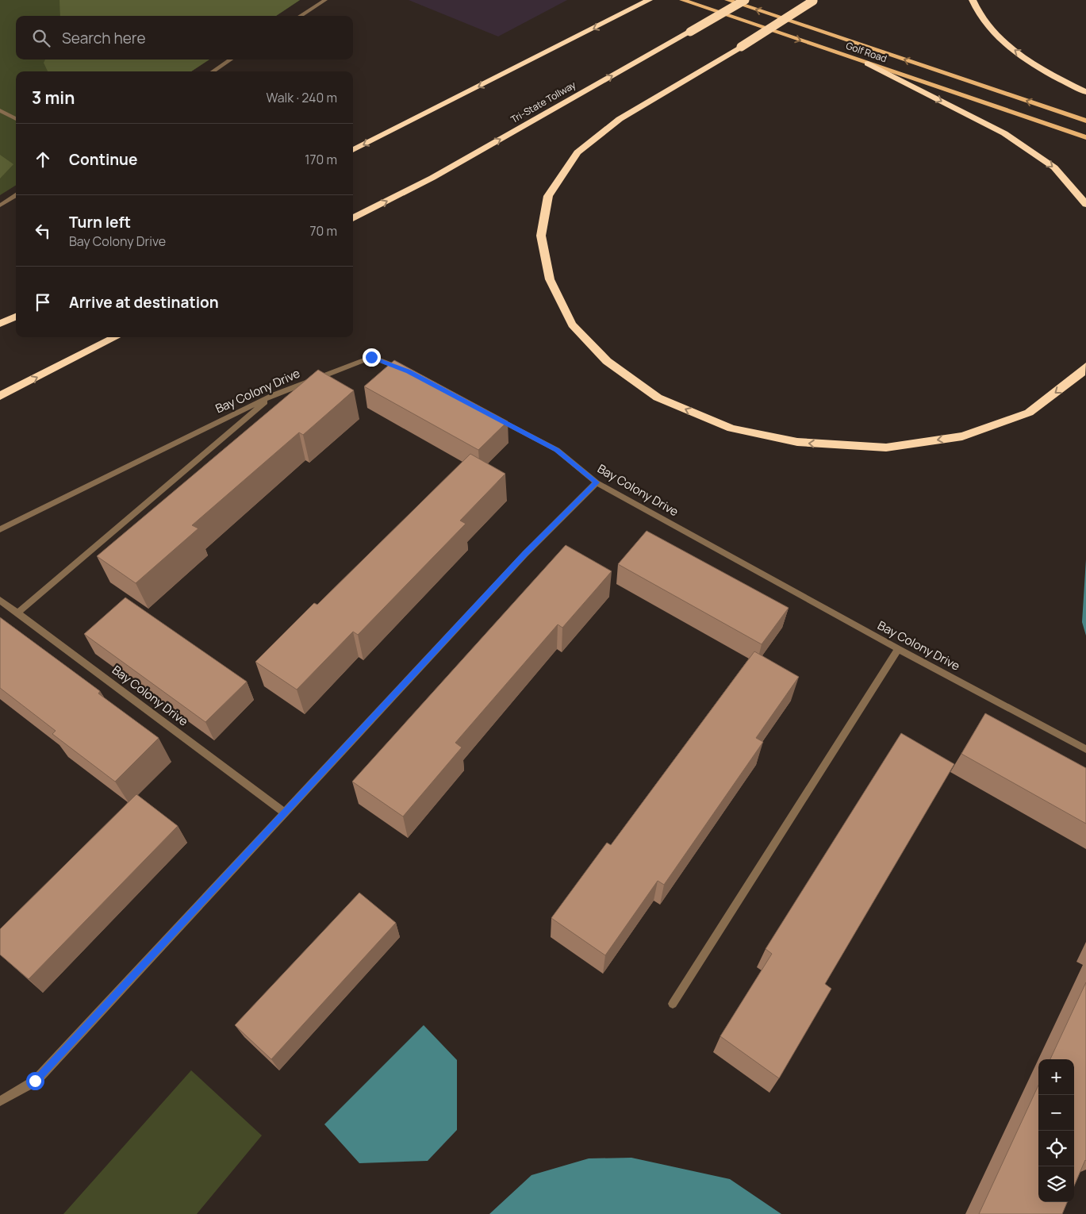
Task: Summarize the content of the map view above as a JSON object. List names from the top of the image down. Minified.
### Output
{"streets":{"highway":["Tri-State Tollway"],"main road":["Golf Road"],"street":["Bay Colony Drive"]},"page":{"search":"Search here","heading":["3 min","Walk · 240 m"],"list":[["Continue","170 m"],["Turn left","Bay Colony Drive","70 m"],"Arrive at destination"],"map_buttons":["+","−"]}}
